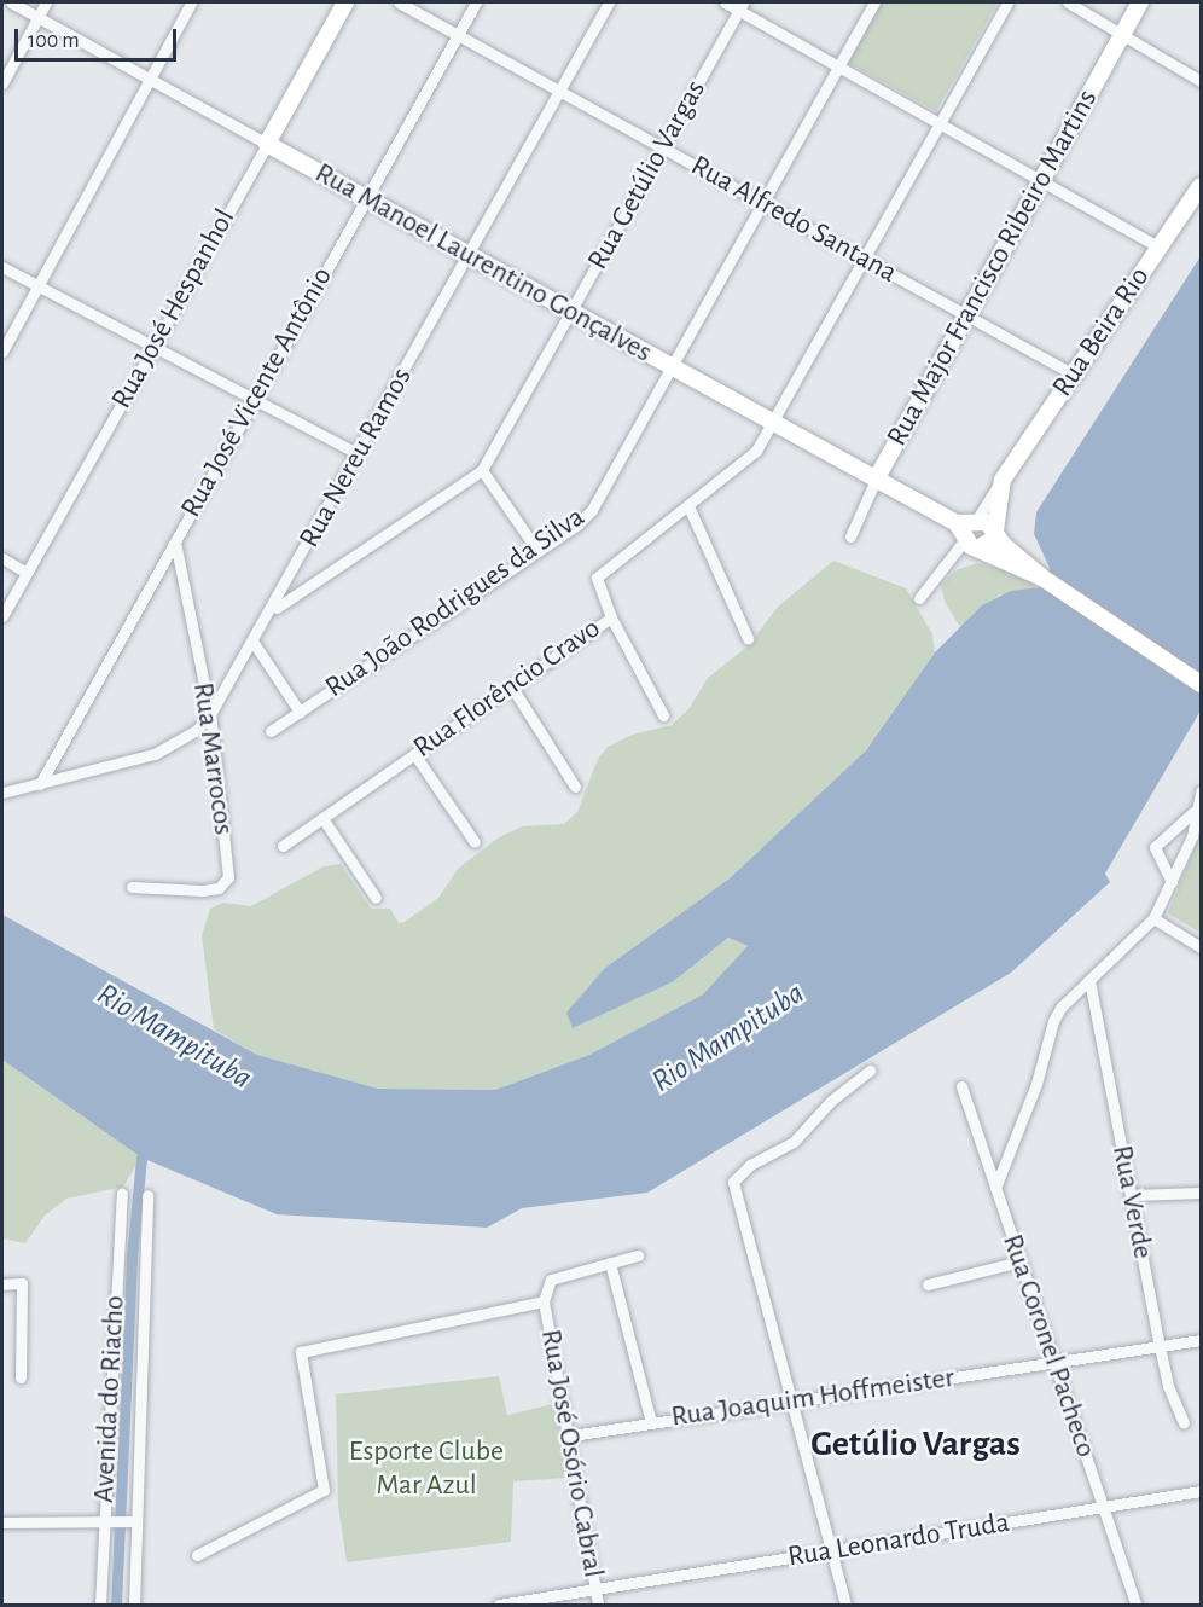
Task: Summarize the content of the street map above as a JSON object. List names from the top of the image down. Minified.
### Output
{"streets":{"main road":["Rua Manoel Laurentino Gonçalves","Rua Major Francisco Ribeiro Martins","Rua José Hespanhol","Rua Beira Rio"],"street":["Rua Getúlio Vargas","Rua Alfredo Santana","Rua José Vicente Antônio","Rua Nereu Ramos","Rua João Rodrigues da Silva","Rua Florêncio Cravo","Rua Marrocos","Rua Verde","Rua Coronel Pacheco","Rua Joaquim Hoffmeister","Avenida do Riacho","Rua José Osório Cabral","Rua Leonardo Truda"]},"crossings":[["Rua Getúlio Vargas","Rua Alfredo Santana"],["Rua Getúlio Vargas","Rua Manoel Laurentino Gonçalves"],["Rua Getúlio Vargas","Rua Nereu Ramos"],["Rua Alfredo Santana","Rua Major Francisco Ribeiro Martins"],["Rua Alfredo Santana","Rua Beira Rio"],["Rua Alfredo Santana","Rua José Vicente Antônio"],["Rua Alfredo Santana","Rua Nereu Ramos"],["Rua Alfredo Santana","Rua João Rodrigues da Silva"],["Rua Alfredo Santana","Rua Florêncio Cravo"],["Rua Manoel Laurentino Gonçalves","Rua Major Francisco Ribeiro Martins"],["Rua Manoel Laurentino Gonçalves","Rua José Hespanhol"],["Rua Manoel Laurentino Gonçalves","Rua José Vicente Antônio"],["Rua Manoel Laurentino Gonçalves","Rua Nereu Ramos"],["Rua Manoel Laurentino Gonçalves","Rua João Rodrigues da Silva"],["Rua Manoel Laurentino Gonçalves","Rua Florêncio Cravo"],["Rua José Vicente Antônio","Rua Nereu Ramos"],["Rua José Vicente Antônio","Rua Marrocos"],["Rua Nereu Ramos","Rua Marrocos"],["Rua Verde","Rua Joaquim Hoffmeister"],["Rua Coronel Pacheco","Rua Joaquim Hoffmeister"],["Rua Coronel Pacheco","Rua Leonardo Truda"],["Rua Joaquim Hoffmeister","Rua José Osório Cabral"],["Rua José Osório Cabral","Rua Leonardo Truda"]],"districts":["Getúlio Vargas"],"water":["Rio Mampituba"],"parks":["Esporte Clube Mar Azul"],"scale_bar":"100 m"}
